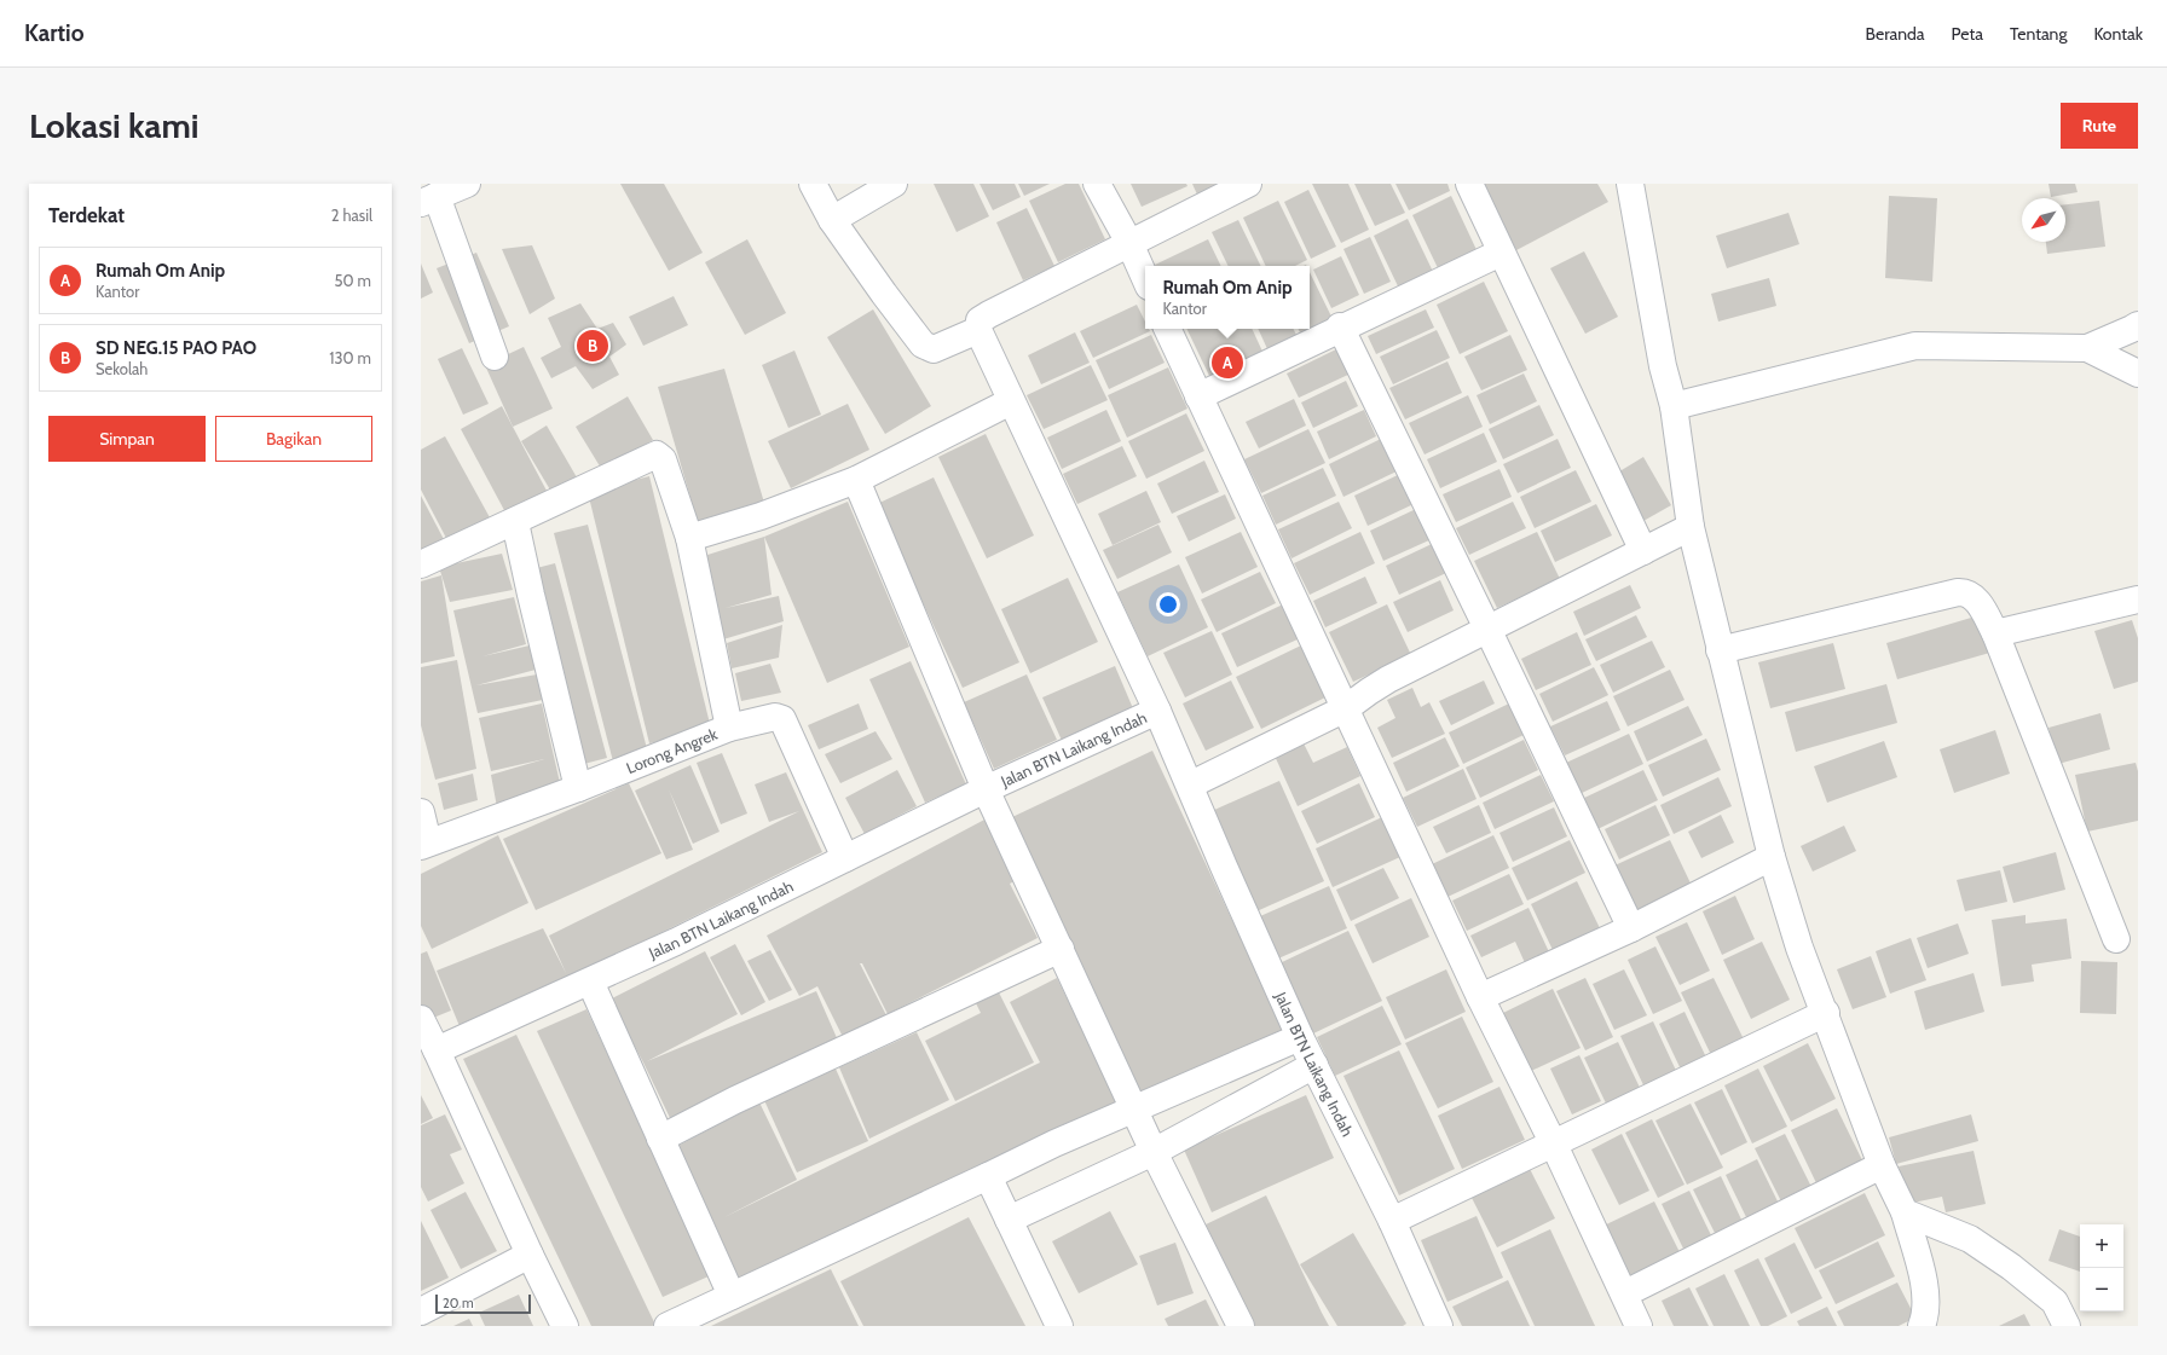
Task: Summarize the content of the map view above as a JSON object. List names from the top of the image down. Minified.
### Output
{"streets":{"street":["Jalan BTN Laikang Indah","Lorong Angrek"]},"crossings":[["Jalan BTN Laikang Indah","Lorong Angrek"]],"scale_bar":"20 m","north":"bottom left","page":{"header":"Kartio","nav":["Beranda","Peta","Tentang","Kontak"],"buttons":["Rute",["Simpan","Bagikan"]],"title":"Lokasi kami","heading":["Terdekat","2 hasil"],"list":[{"mark":"A","name":"Rumah Om Anip","note":"Kantor","value":"50 m"},{"mark":"B","name":"SD NEG.15 PAO PAO","note":"Sekolah","value":"130 m"}],"popup":["Rumah Om Anip","Kantor"],"pins":["B","A"],"map_buttons":["+","−"],"scale":"20 m"}}
